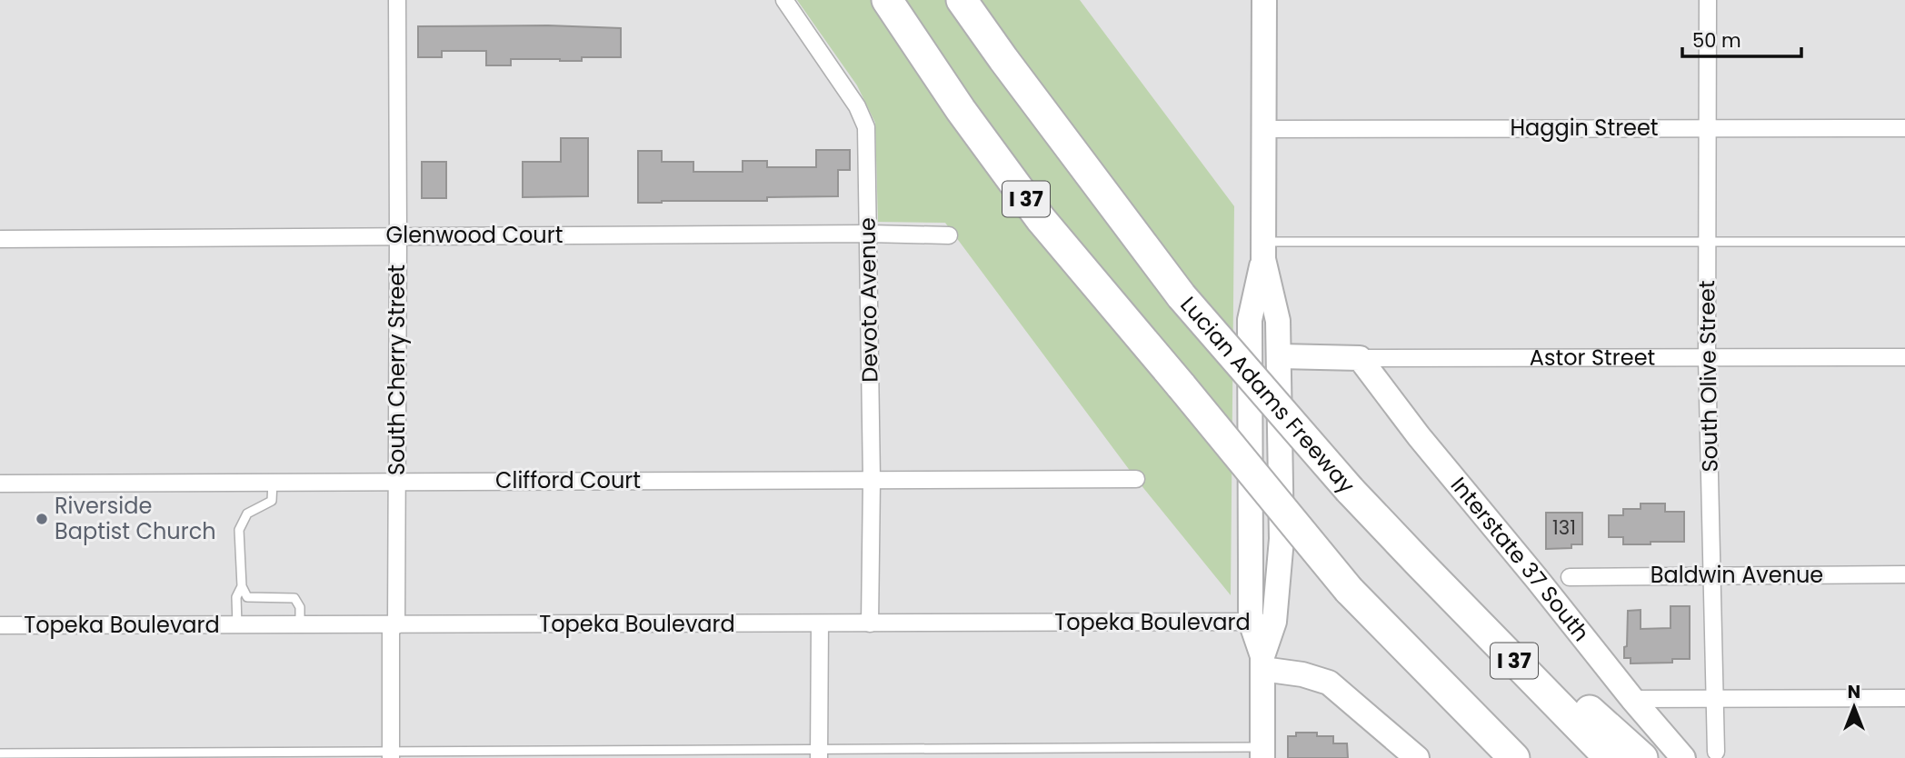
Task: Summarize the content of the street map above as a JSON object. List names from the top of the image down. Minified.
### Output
{"streets":{"highway":["I 37","Lucian Adams Freeway"],"main road":["Astor Street","Interstate 37 South"],"street":["Haggin Street","Glenwood Court","Devoto Avenue","South Cherry Street","South Olive Street","Clifford Court","Baldwin Avenue","Topeka Boulevard"]},"crossings":[["Haggin Street","South Olive Street"],["Glenwood Court","Devoto Avenue"],["Glenwood Court","South Cherry Street"],["Devoto Avenue","Clifford Court"],["Devoto Avenue","Topeka Boulevard"],["Astor Street","South Olive Street"],["Astor Street","Interstate 37 South"],["South Cherry Street","Clifford Court"],["South Cherry Street","Topeka Boulevard"],["South Olive Street","Baldwin Avenue"]],"places":["Riverside Baptist Church"],"house_numbers":["131"],"scale_bar":"50 m","north":"top"}
